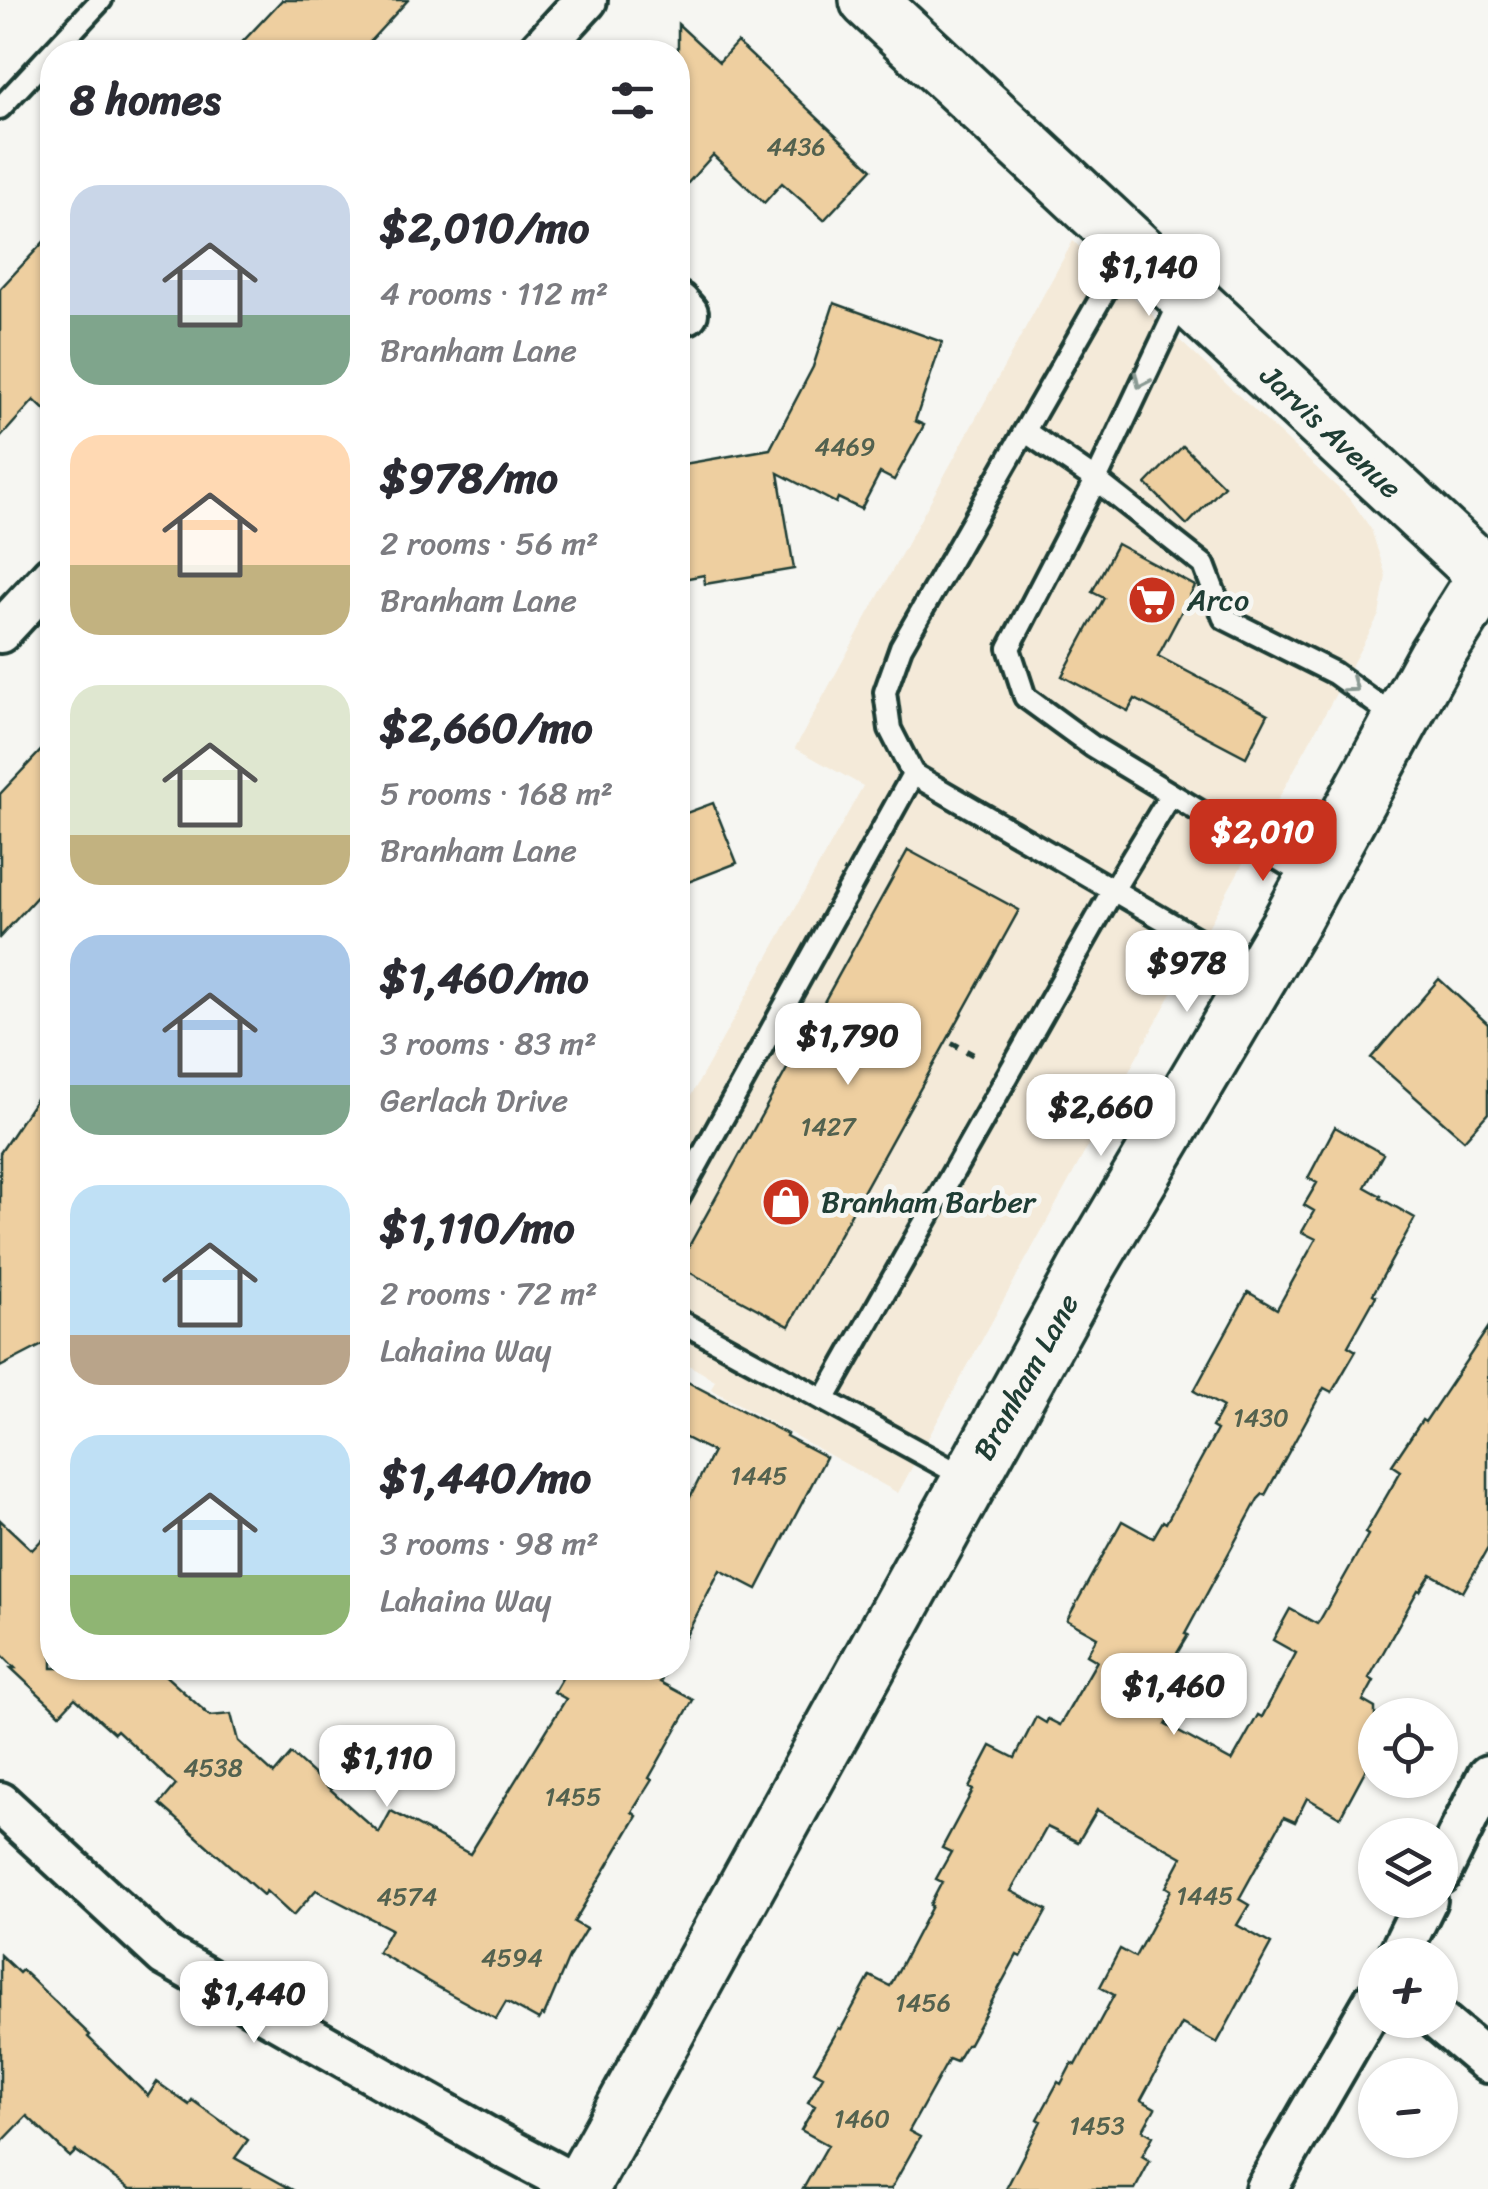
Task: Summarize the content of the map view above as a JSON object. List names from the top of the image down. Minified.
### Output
{"streets":{"main road":["Jarvis Avenue","Branham Lane"]},"crossings":[["Jarvis Avenue","Branham Lane"]],"places":{"supermarket":["Arco"],"shop":["Branham Barber"]},"house_numbers":["4436","4469","1427","1430","1445","4538","1455","1445","4574","4594","1456","1460","1453"],"page":{"heading":"8 homes","list":[{"name":"$2,010/mo","note":"4 rooms · 112 m² · Branham Lane"},{"name":"$978/mo","note":"2 rooms · 56 m² · Branham Lane"},{"name":"$2,660/mo","note":"5 rooms · 168 m² · Branham Lane"},{"name":"$1,460/mo","note":"3 rooms · 83 m² · Gerlach Drive"},{"name":"$1,110/mo","note":"2 rooms · 72 m² · Lahaina Way"},{"name":"$1,440/mo","note":"3 rooms · 98 m² · Lahaina Way"}],"price":["$1,140","$2,010","$978","$1,790","$2,660","$1,460","$1,110","$1,440"],"map_buttons":["+","−"]}}
